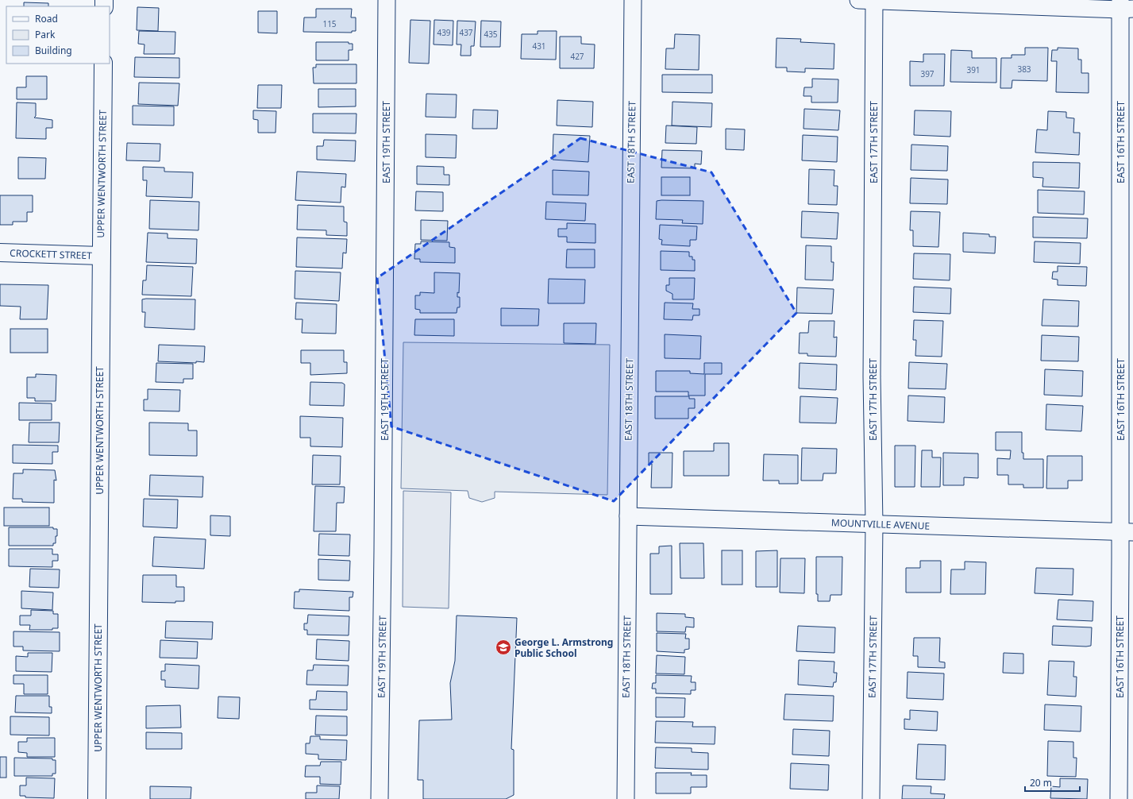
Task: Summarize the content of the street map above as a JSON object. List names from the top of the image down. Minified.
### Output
{"streets":{"main road":["UPPER WENTWORTH STREET","CROCKETT STREET"],"street":["EAST 19TH STREET","EAST 18TH STREET","EAST 17TH STREET","EAST 16TH STREET","MOUNTVILLE AVENUE"]},"crossings":[["EAST 18TH STREET","MOUNTVILLE AVENUE"],["EAST 17TH STREET","MOUNTVILLE AVENUE"],["EAST 16TH STREET","MOUNTVILLE AVENUE"],["UPPER WENTWORTH STREET","CROCKETT STREET"]],"places":{"school or university":["George L. Armstrong Public School"]},"house_numbers":["115","439","437","435","431","427","383","391","397"],"legend":["Road","Park","Building"],"scale_bar":"20 m"}
